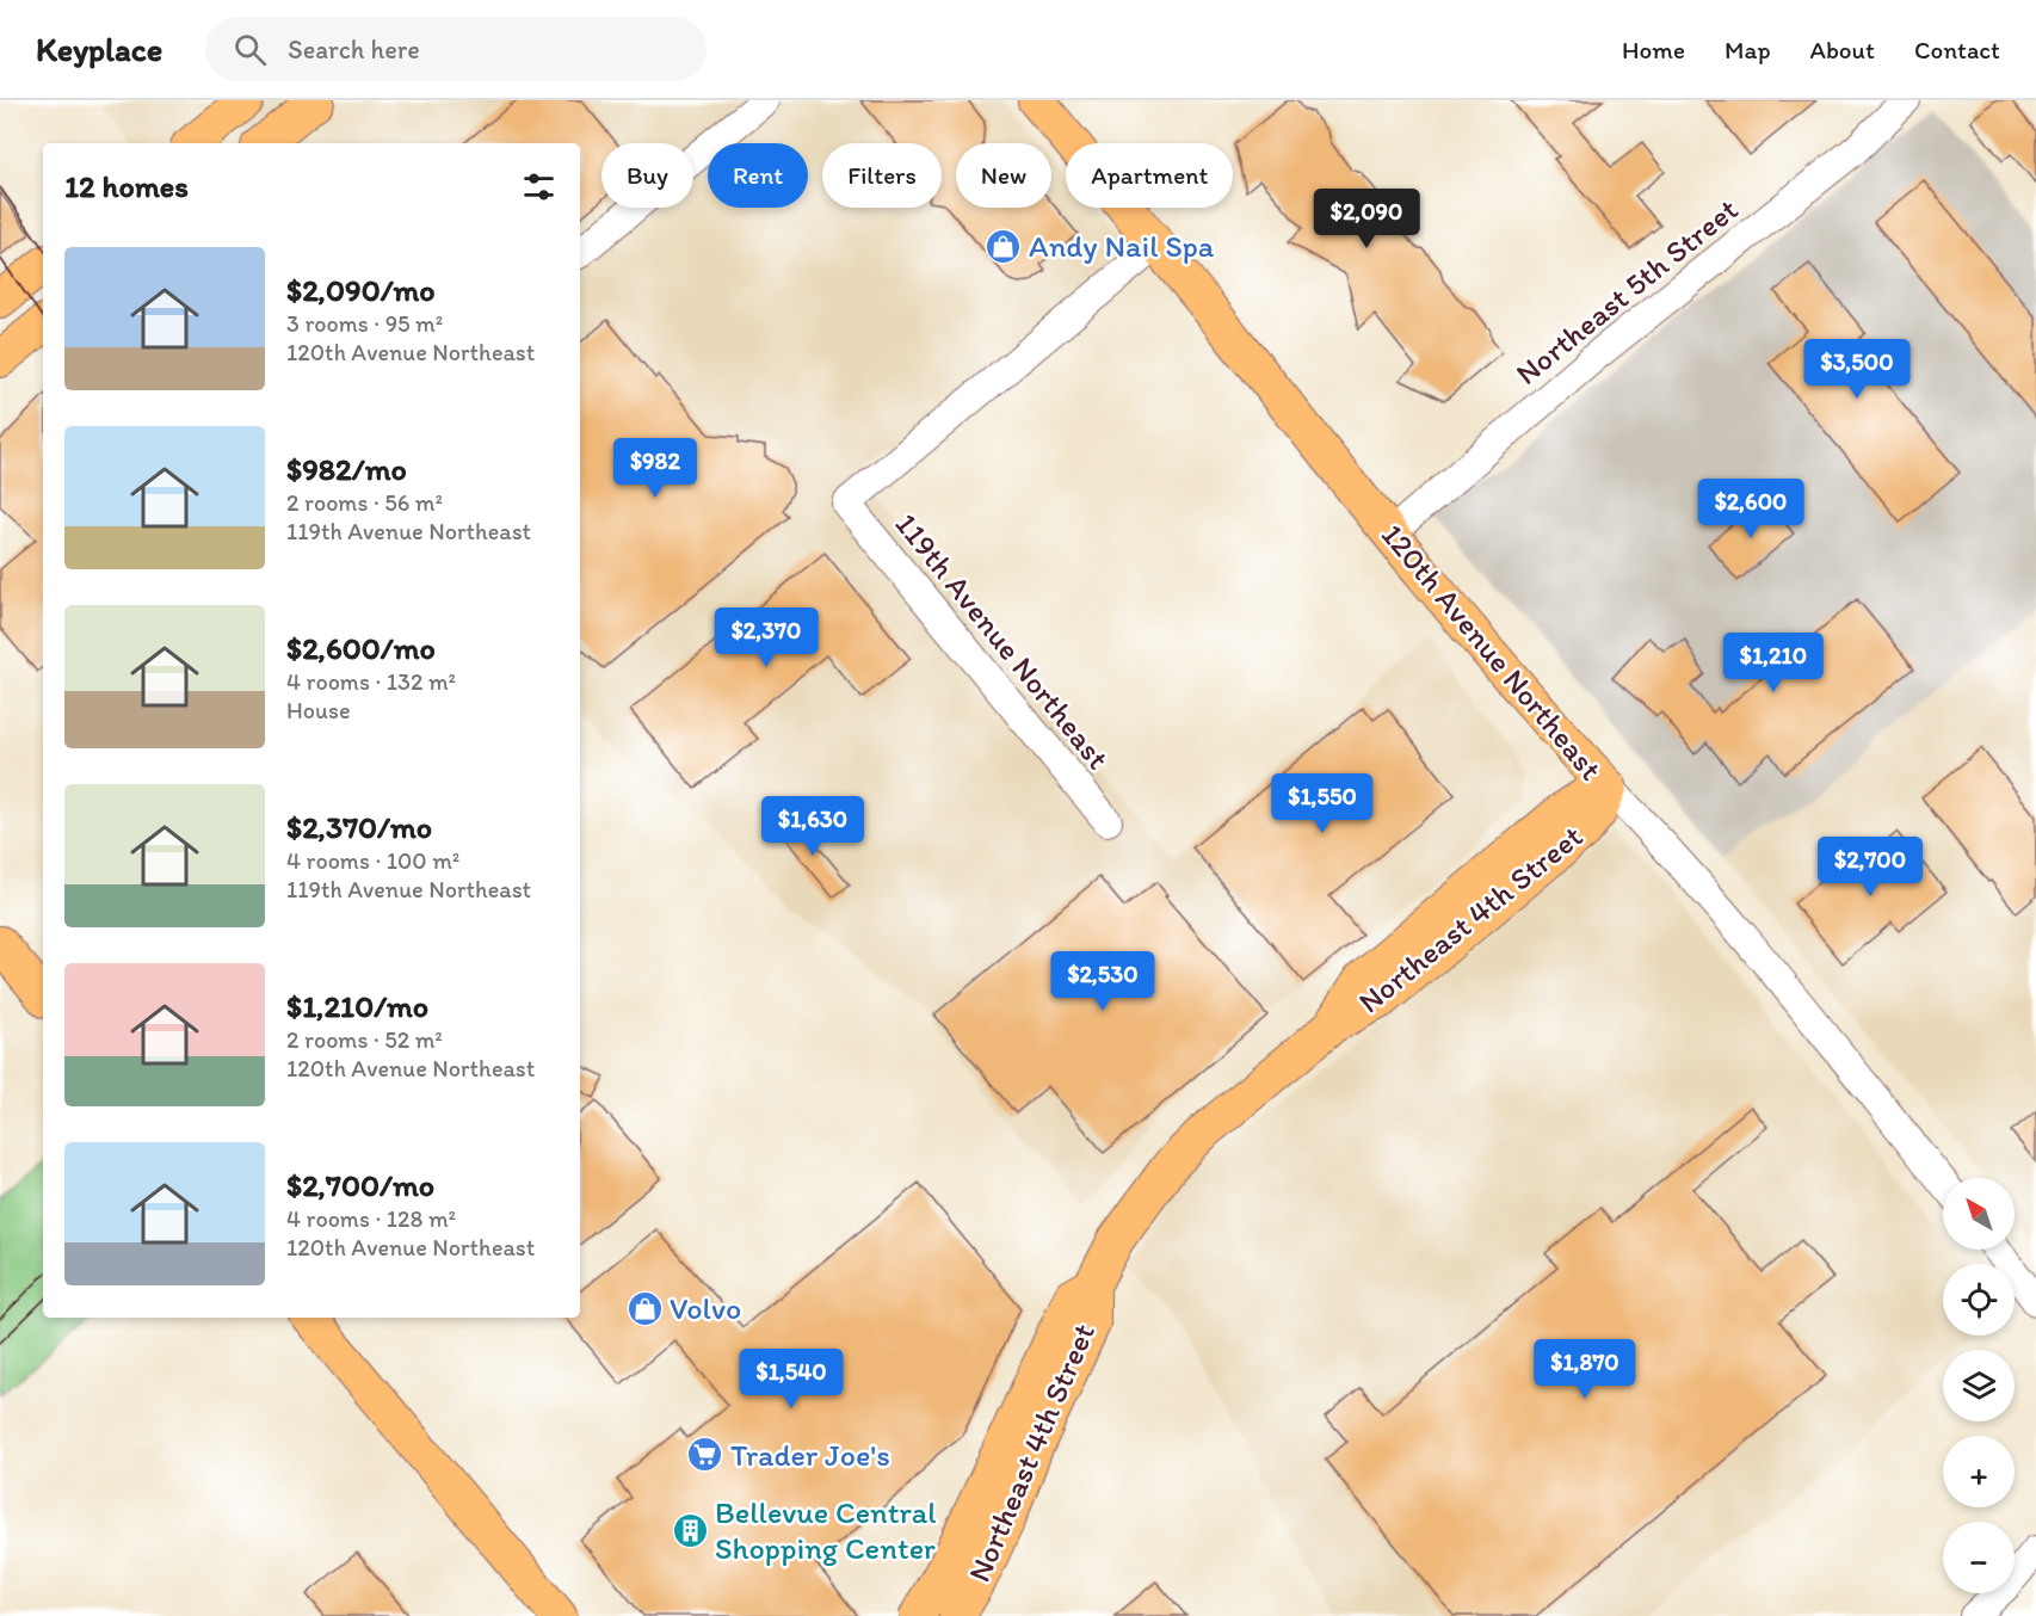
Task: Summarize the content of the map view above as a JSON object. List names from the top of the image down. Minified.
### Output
{"streets":{"main road":["120th Avenue Northeast","Northeast 4th Street"],"street":["Northeast 5th Street","119th Avenue Northeast"]},"crossings":[["Northeast 5th Street","120th Avenue Northeast"],["119th Avenue Northeast","120th Avenue Northeast"],["120th Avenue Northeast","Northeast 4th Street"]],"places":{"shop":["Andy Nail Spa","Volvo"],"supermarket":["Trader Joe's"],"building":["Bellevue Central Shopping Center"]},"north":"top left","page":{"header":"Keyplace","search":"Search here","nav":["Home","Map","About","Contact"],"chip":["Buy","Rent","Filters","New","Apartment"],"heading":"12 homes","price":["$2,090","$3,500","$982","$2,600","$2,370","$1,210","$1,550","$1,630","$2,700","$2,530","$1,870","$1,540"],"list":[{"name":"$2,090/mo","note":"3 rooms · 95 m² · 120th Avenue Northeast"},{"name":"$982/mo","note":"2 rooms · 56 m² · 119th Avenue Northeast"},{"name":"$2,600/mo","note":"4 rooms · 132 m² · House"},{"name":"$2,370/mo","note":"4 rooms · 100 m² · 119th Avenue Northeast"},{"name":"$1,210/mo","note":"2 rooms · 52 m² · 120th Avenue Northeast"},{"name":"$2,700/mo","note":"4 rooms · 128 m² · 120th Avenue Northeast"}],"map_buttons":["+","−"]}}
